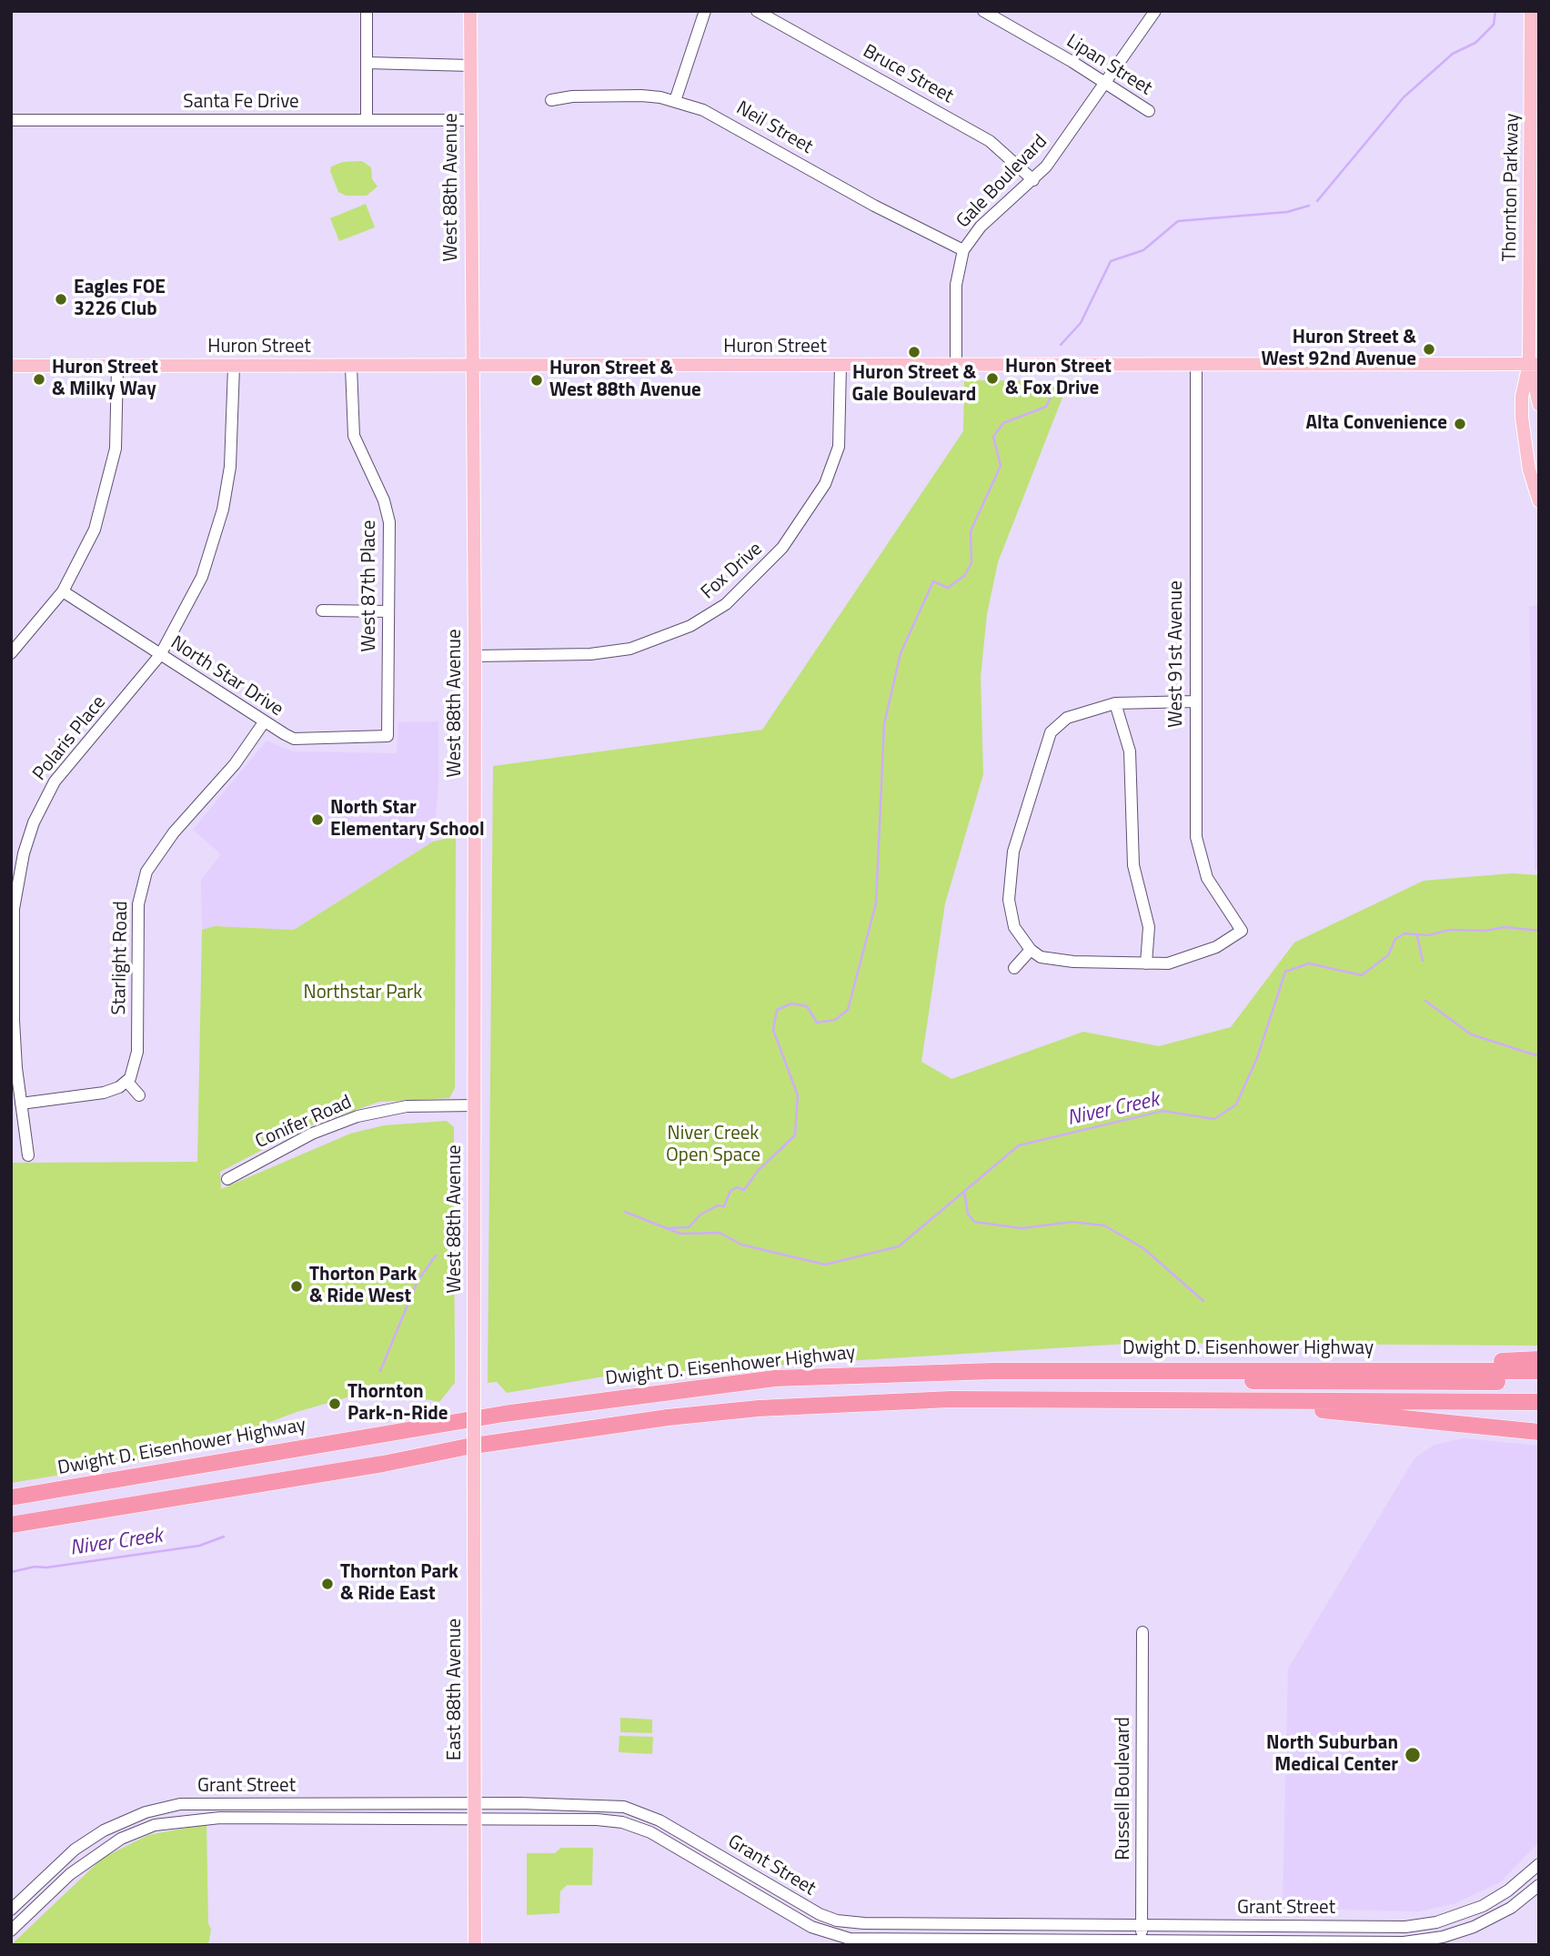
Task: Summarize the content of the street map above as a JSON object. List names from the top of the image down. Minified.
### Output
{"streets":{"highway":["Dwight D. Eisenhower Highway"],"main road":["West 88th Avenue","Thornton Parkway","Huron Street","East 88th Avenue"],"street":["Lipan Street","Bruce Street","Santa Fe Drive","Neil Street","Gale Boulevard","Fox Drive","West 87th Place","West 91st Avenue","North Star Drive","Polaris Place","Starlight Road","Conifer Road","Grant Street","Russell Boulevard"]},"crossings":[["Lipan Street","Gale Boulevard"],["Bruce Street","Gale Boulevard"],["Santa Fe Drive","West 88th Avenue"],["Neil Street","Gale Boulevard"],["Gale Boulevard","Huron Street"],["West 88th Avenue","Huron Street"],["West 88th Avenue","Fox Drive"],["West 88th Avenue","Conifer Road"],["West 88th Avenue","East 88th Avenue"],["Thornton Parkway","Huron Street"],["Huron Street","Fox Drive"],["Huron Street","West 87th Place"],["Huron Street","West 91st Avenue"],["Huron Street","Polaris Place"],["West 87th Place","North Star Drive"],["North Star Drive","Polaris Place"],["North Star Drive","Starlight Road"],["East 88th Avenue","Grant Street"],["Grant Street","Russell Boulevard"]],"water":["Niver Creek"],"parks":["Northstar Park","Niver Creek Open Space"],"places":["Eagles FOE 3226 Club","Huron Street & West 92nd Avenue","Huron Street & Gale Boulevard","Huron Street & Fox Drive","Huron Street & Milky Way","Huron Street & West 88th Avenue","Alta Convenience","North Star Elementary School","Thorton Park & Ride West","Thornton Park-n-Ride","Thornton Park & Ride East","North Suburban Medical Center"]}
